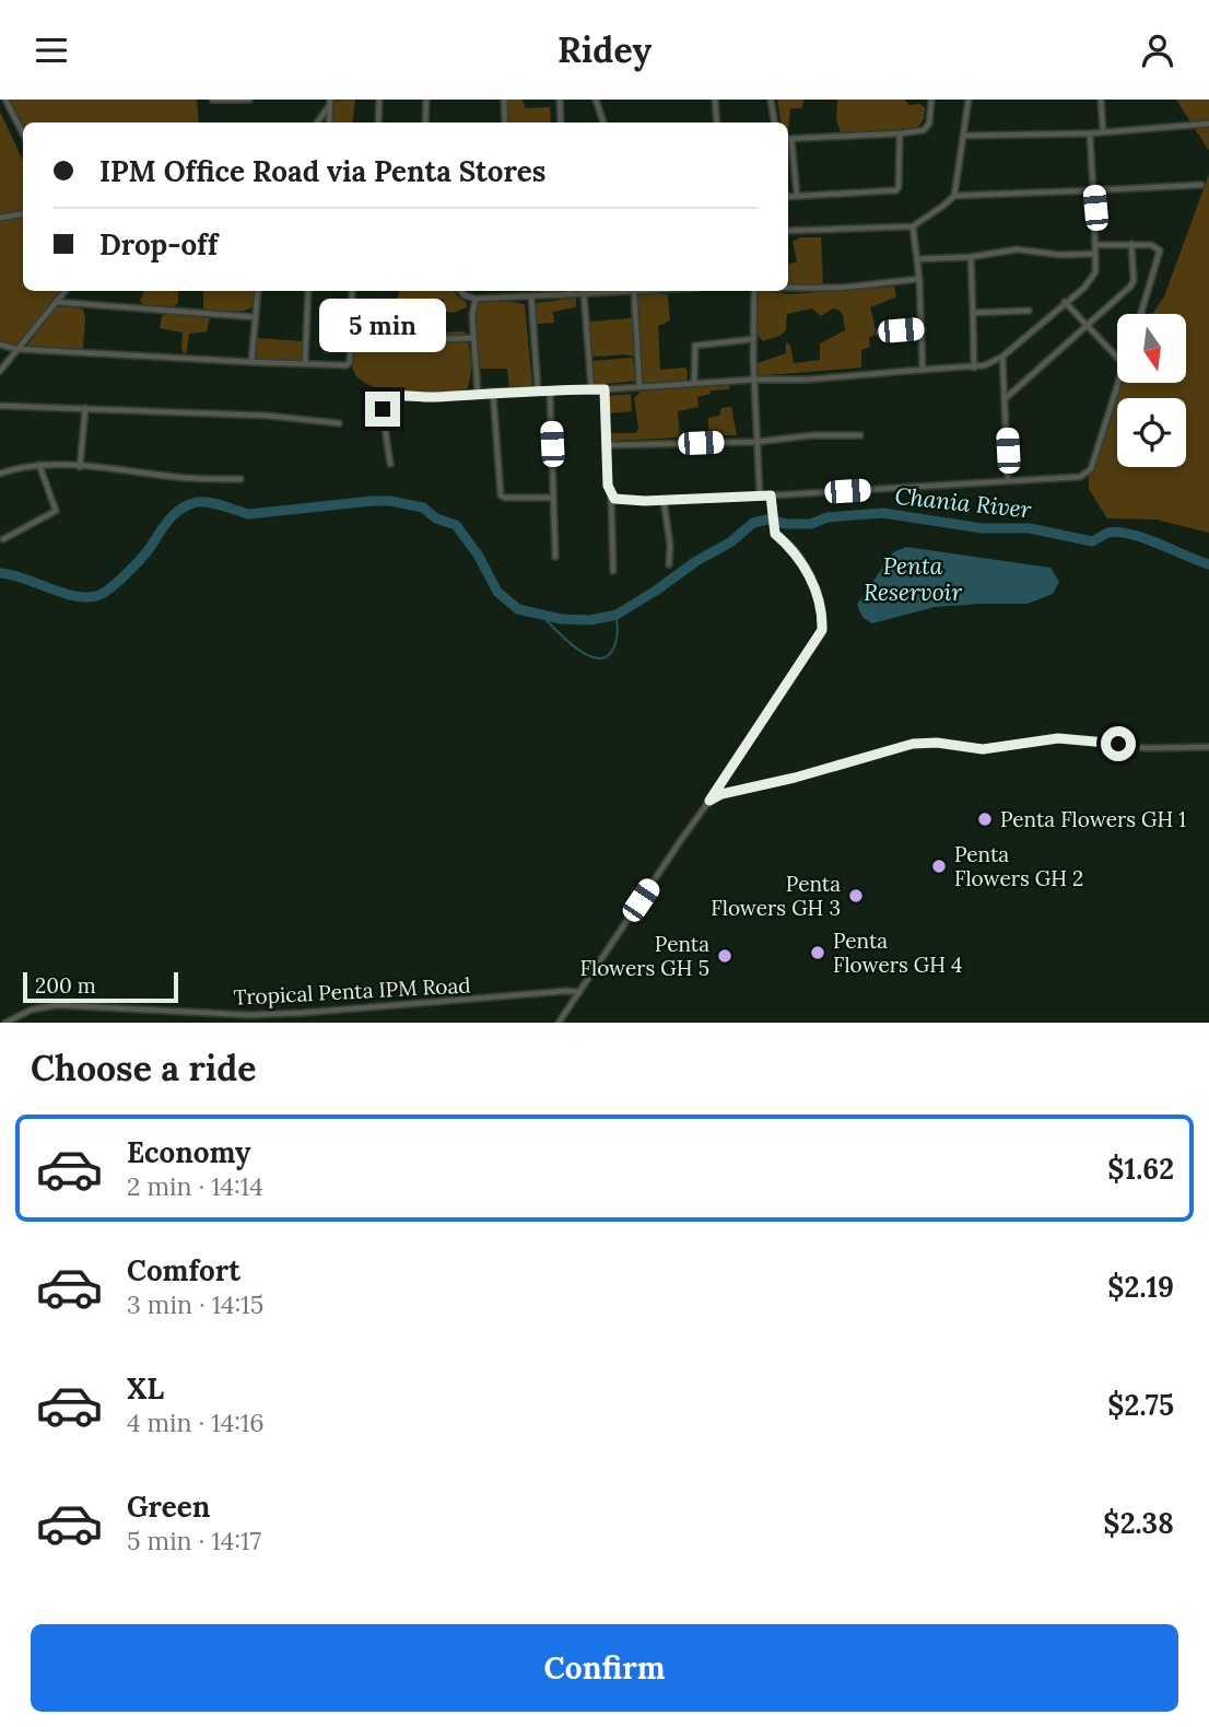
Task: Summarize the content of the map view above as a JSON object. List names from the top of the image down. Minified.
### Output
{"streets":{"street":["Tropical Penta IPM Road"]},"water":["Chania River","Penta Reservoir"],"places":["Penta Flowers GH 1","Penta Flowers GH 2","Penta Flowers GH 3","Penta Flowers GH 4","Penta Flowers GH 5"],"scale_bar":"200 m","north":"bottom","page":{"header":"Ridey","banner":["IPM Office Road via Penta Stores","Drop-off"],"bubble":"5 min","scale":"200 m","heading":"Choose a ride","list":[{"name":"Economy","note":"2 min · 14:14","value":"$1.62"},{"name":"Comfort","note":"3 min · 14:15","value":"$2.19"},{"name":"XL","note":"4 min · 14:16","value":"$2.75"},{"name":"Green","note":"5 min · 14:17","value":"$2.38"}],"buttons":"Confirm"}}
